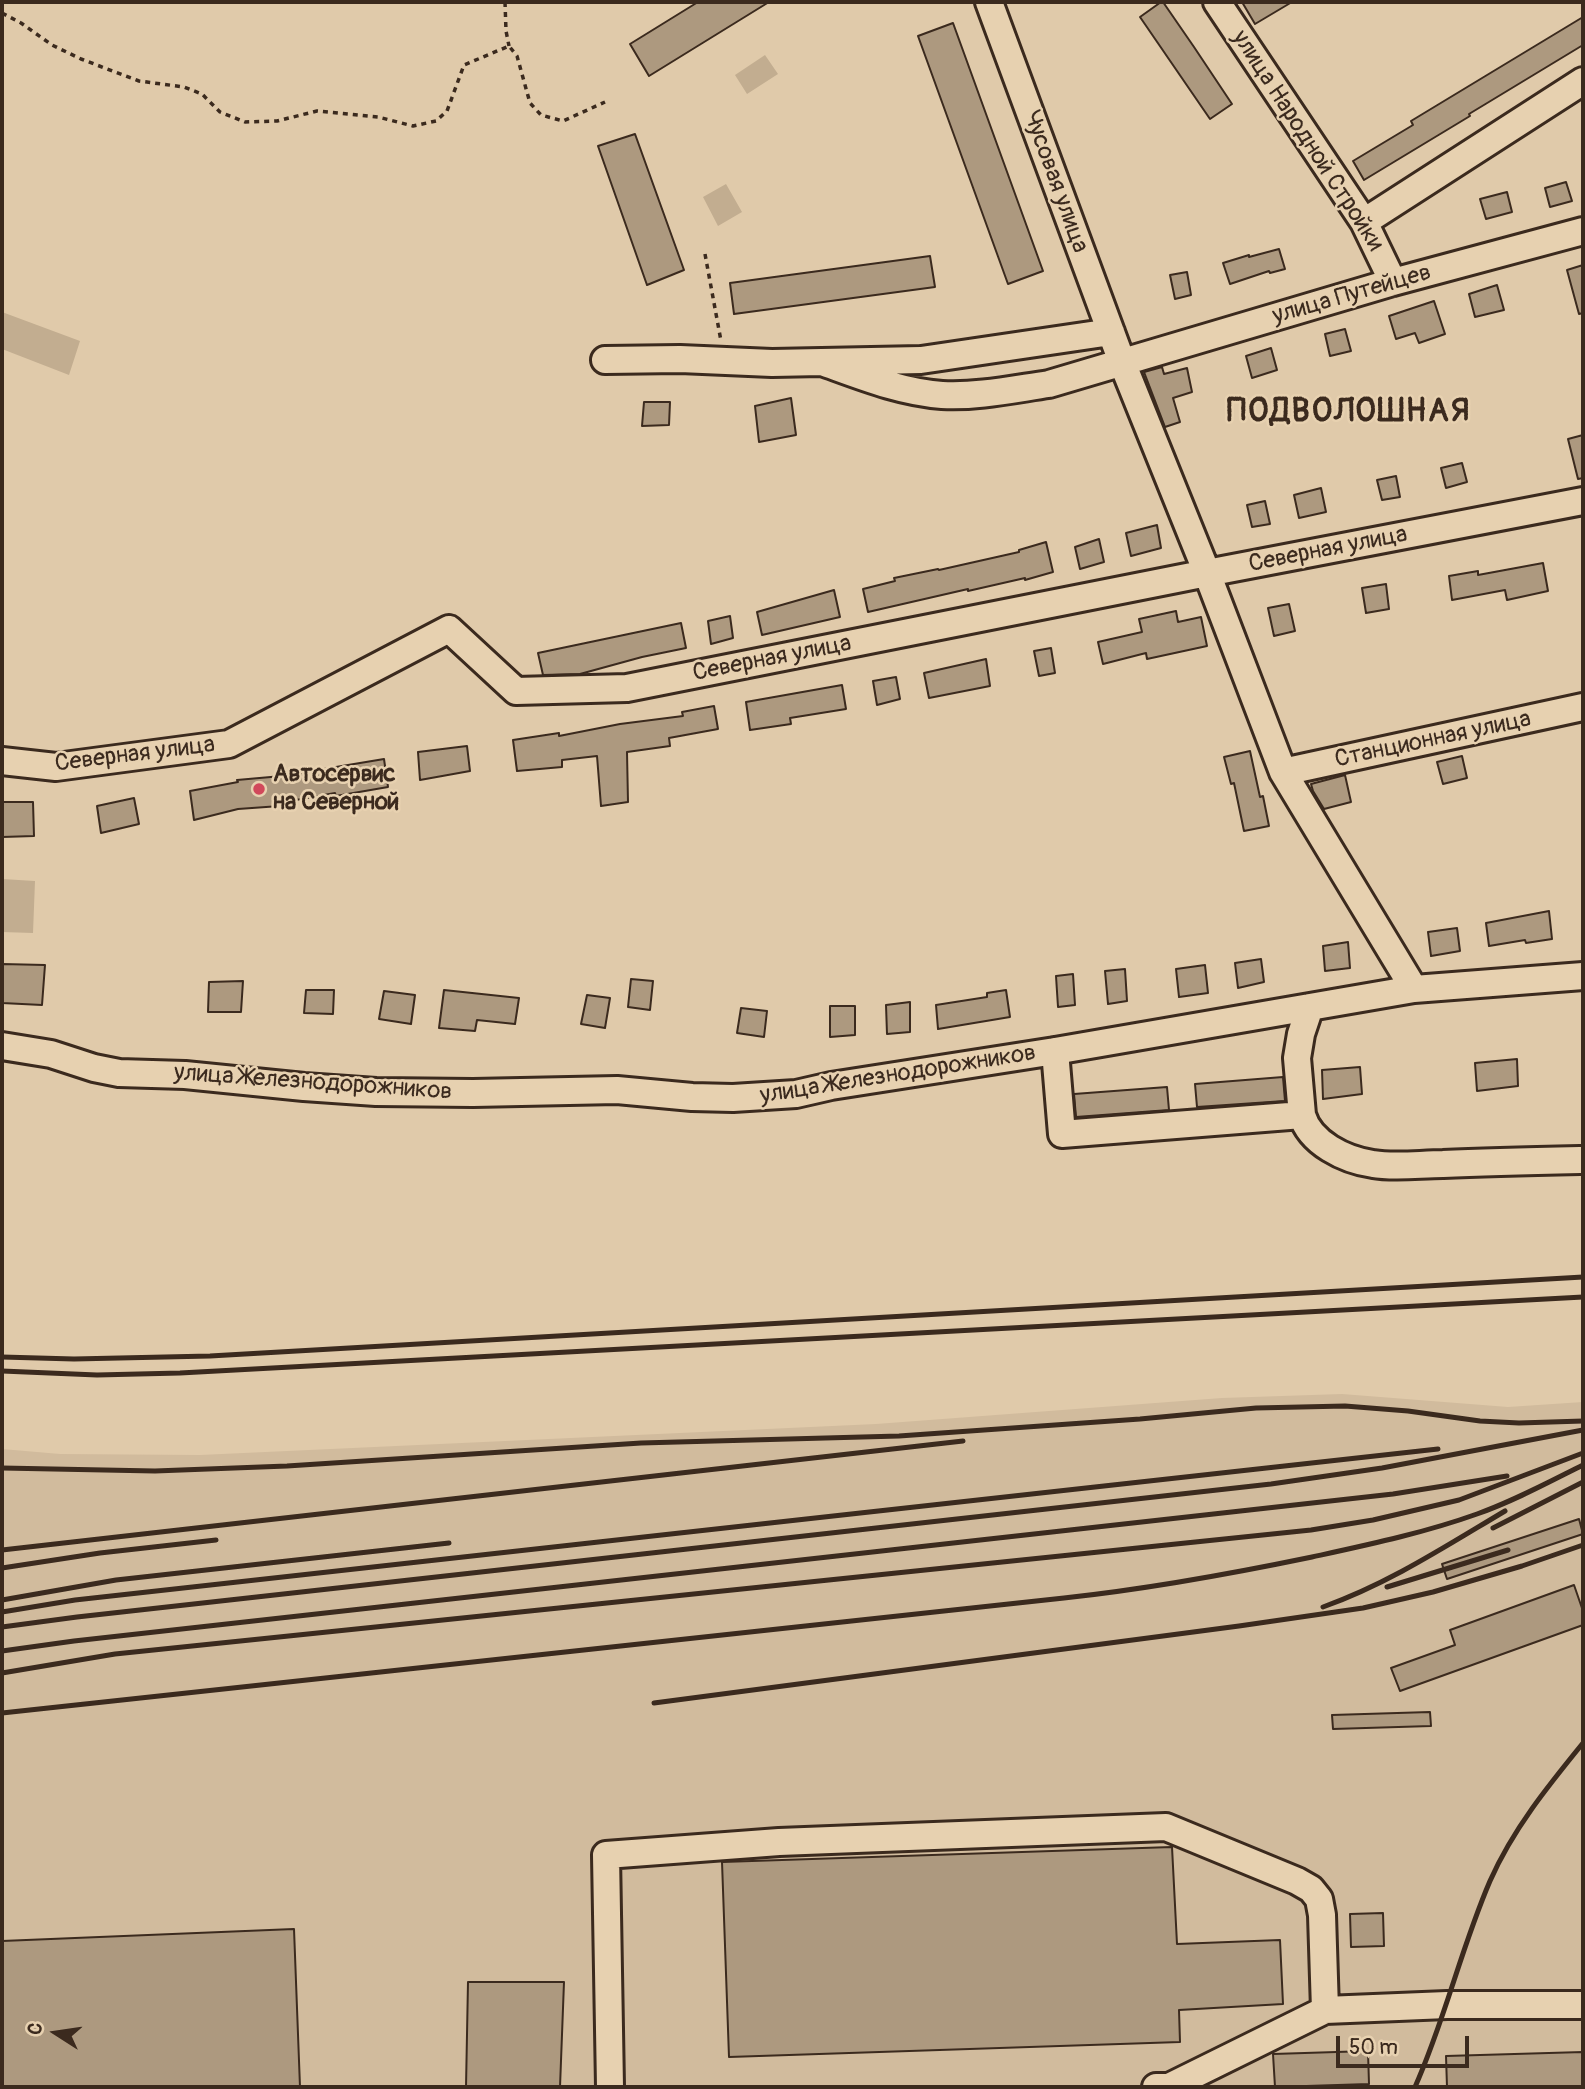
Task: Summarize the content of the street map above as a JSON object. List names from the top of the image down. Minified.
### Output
{"streets":{"street":["улица Народной Стройки","Чусовая улица","улица Путейцев","Северная улица","Станционная улица","улица Железнодорожников"]},"crossings":[["улица Народной Стройки","улица Путейцев"],["Чусовая улица","улица Путейцев"],["Чусовая улица","Северная улица"],["Чусовая улица","Станционная улица"],["Чусовая улица","улица Железнодорожников"]],"districts":["ПОДВОЛОШНАЯ"],"places":["Автосервис на Северной"],"scale_bar":"50 m","north":"left"}
